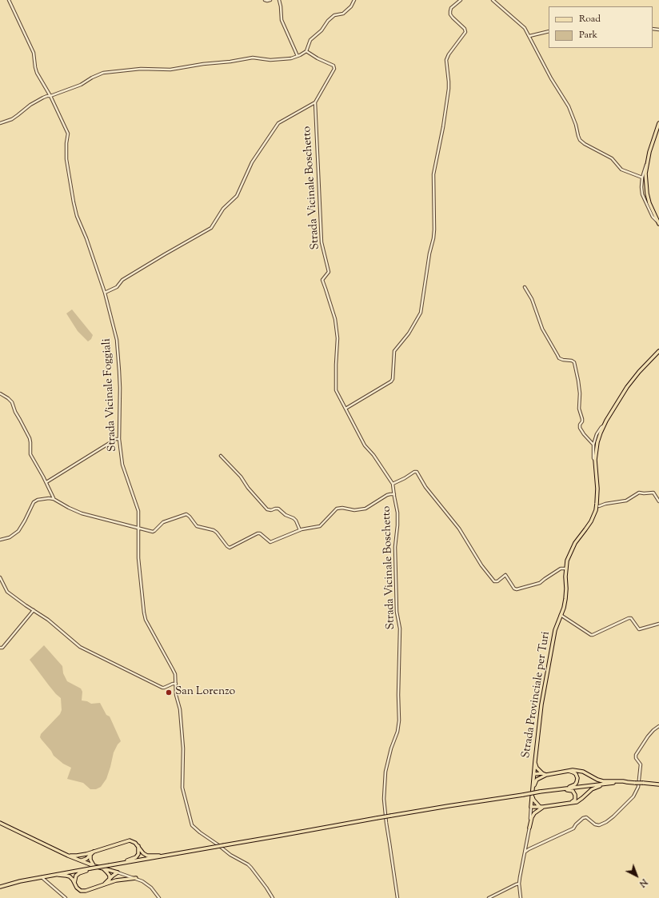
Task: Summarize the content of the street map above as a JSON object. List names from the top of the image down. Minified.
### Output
{"streets":{"main road":["Strada Provinciale per Turi"],"street":["Strada Vicinale Boschetto","Strada Vicinale Foggiali"]},"places":["San Lorenzo"],"legend":["Road","Park"],"north":"bottom right"}
